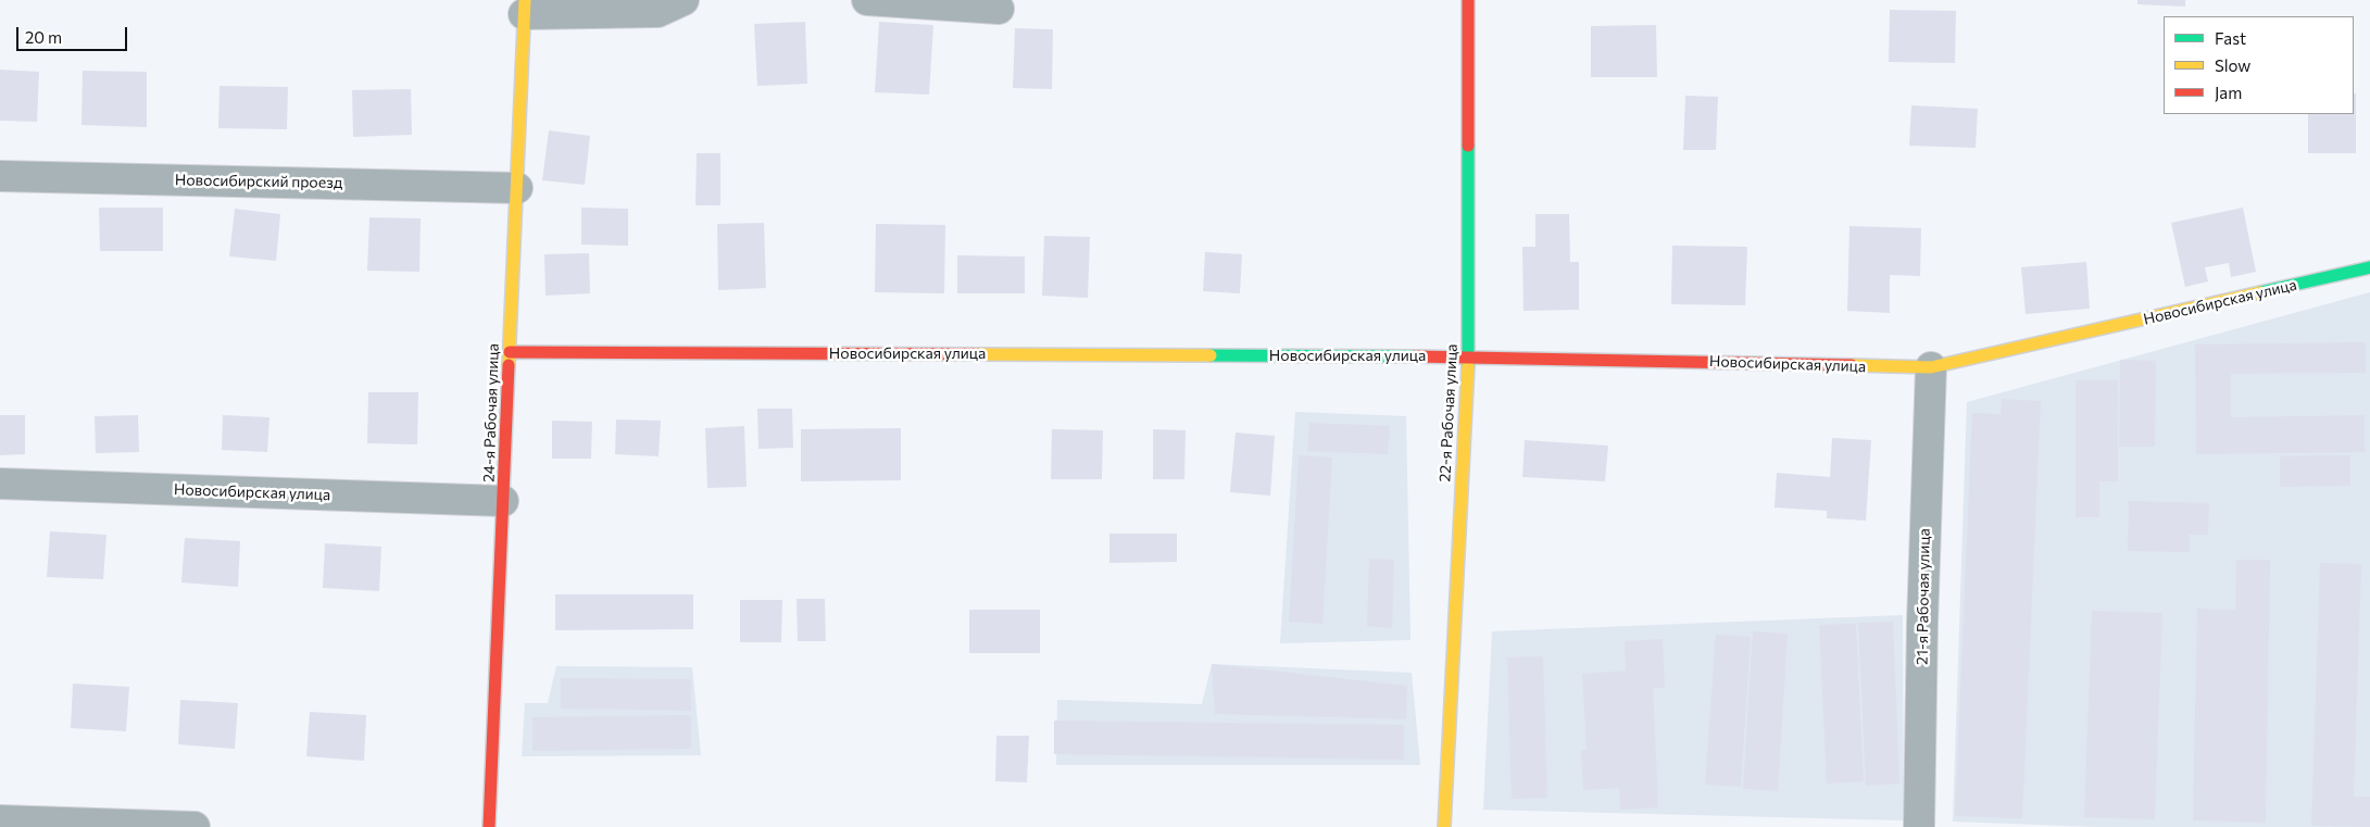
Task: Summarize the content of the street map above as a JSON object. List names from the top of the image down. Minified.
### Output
{"streets":{"street":["Новосибирский проезд","Новосибирская улица","24-я Рабочая улица","22-я Рабочая улица","21-я Рабочая улица"]},"crossings":[["Новосибирский проезд","24-я Рабочая улица"],["Новосибирская улица","24-я Рабочая улица"],["Новосибирская улица","22-я Рабочая улица"],["Новосибирская улица","21-я Рабочая улица"]],"legend":["Fast","Slow","Jam"],"scale_bar":"20 m"}
